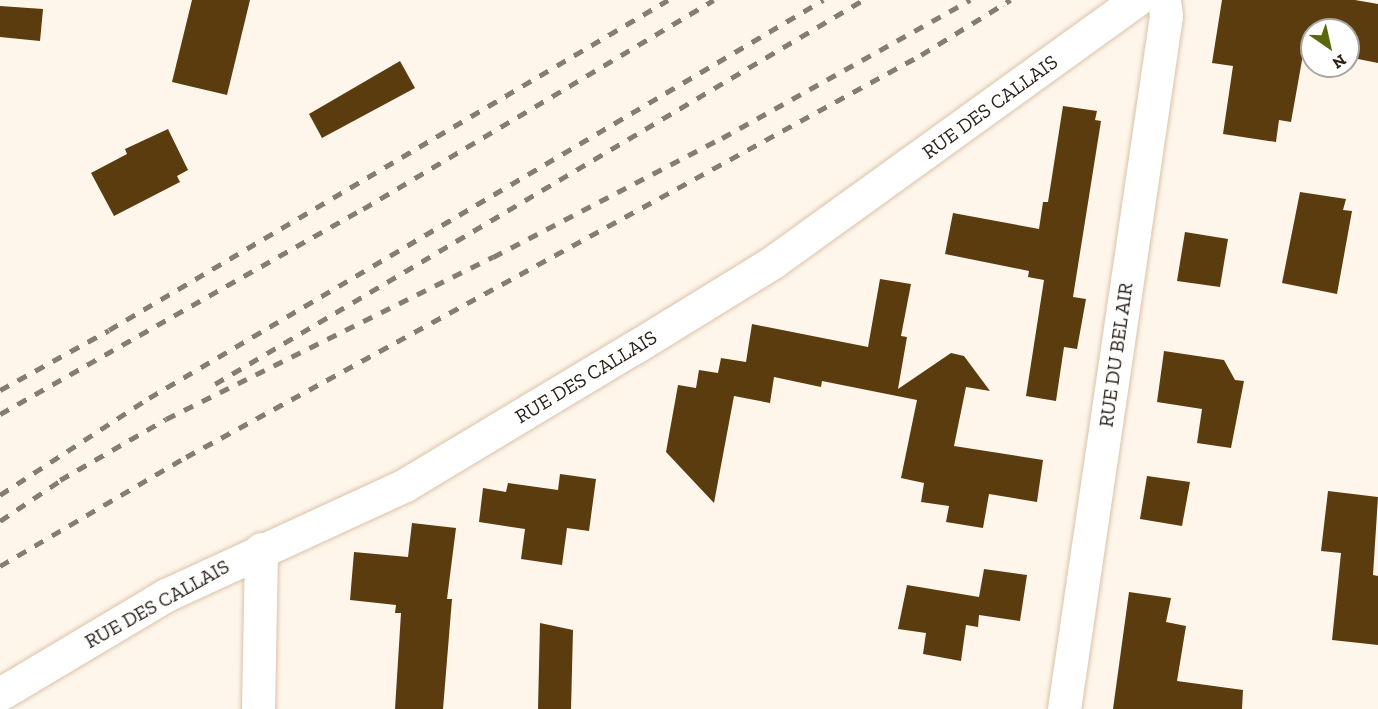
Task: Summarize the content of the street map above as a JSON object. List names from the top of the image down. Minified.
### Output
{"streets":{"street":["RUE DES CALLAIS","RUE DU BEL AIR"]},"north":"bottom right"}
